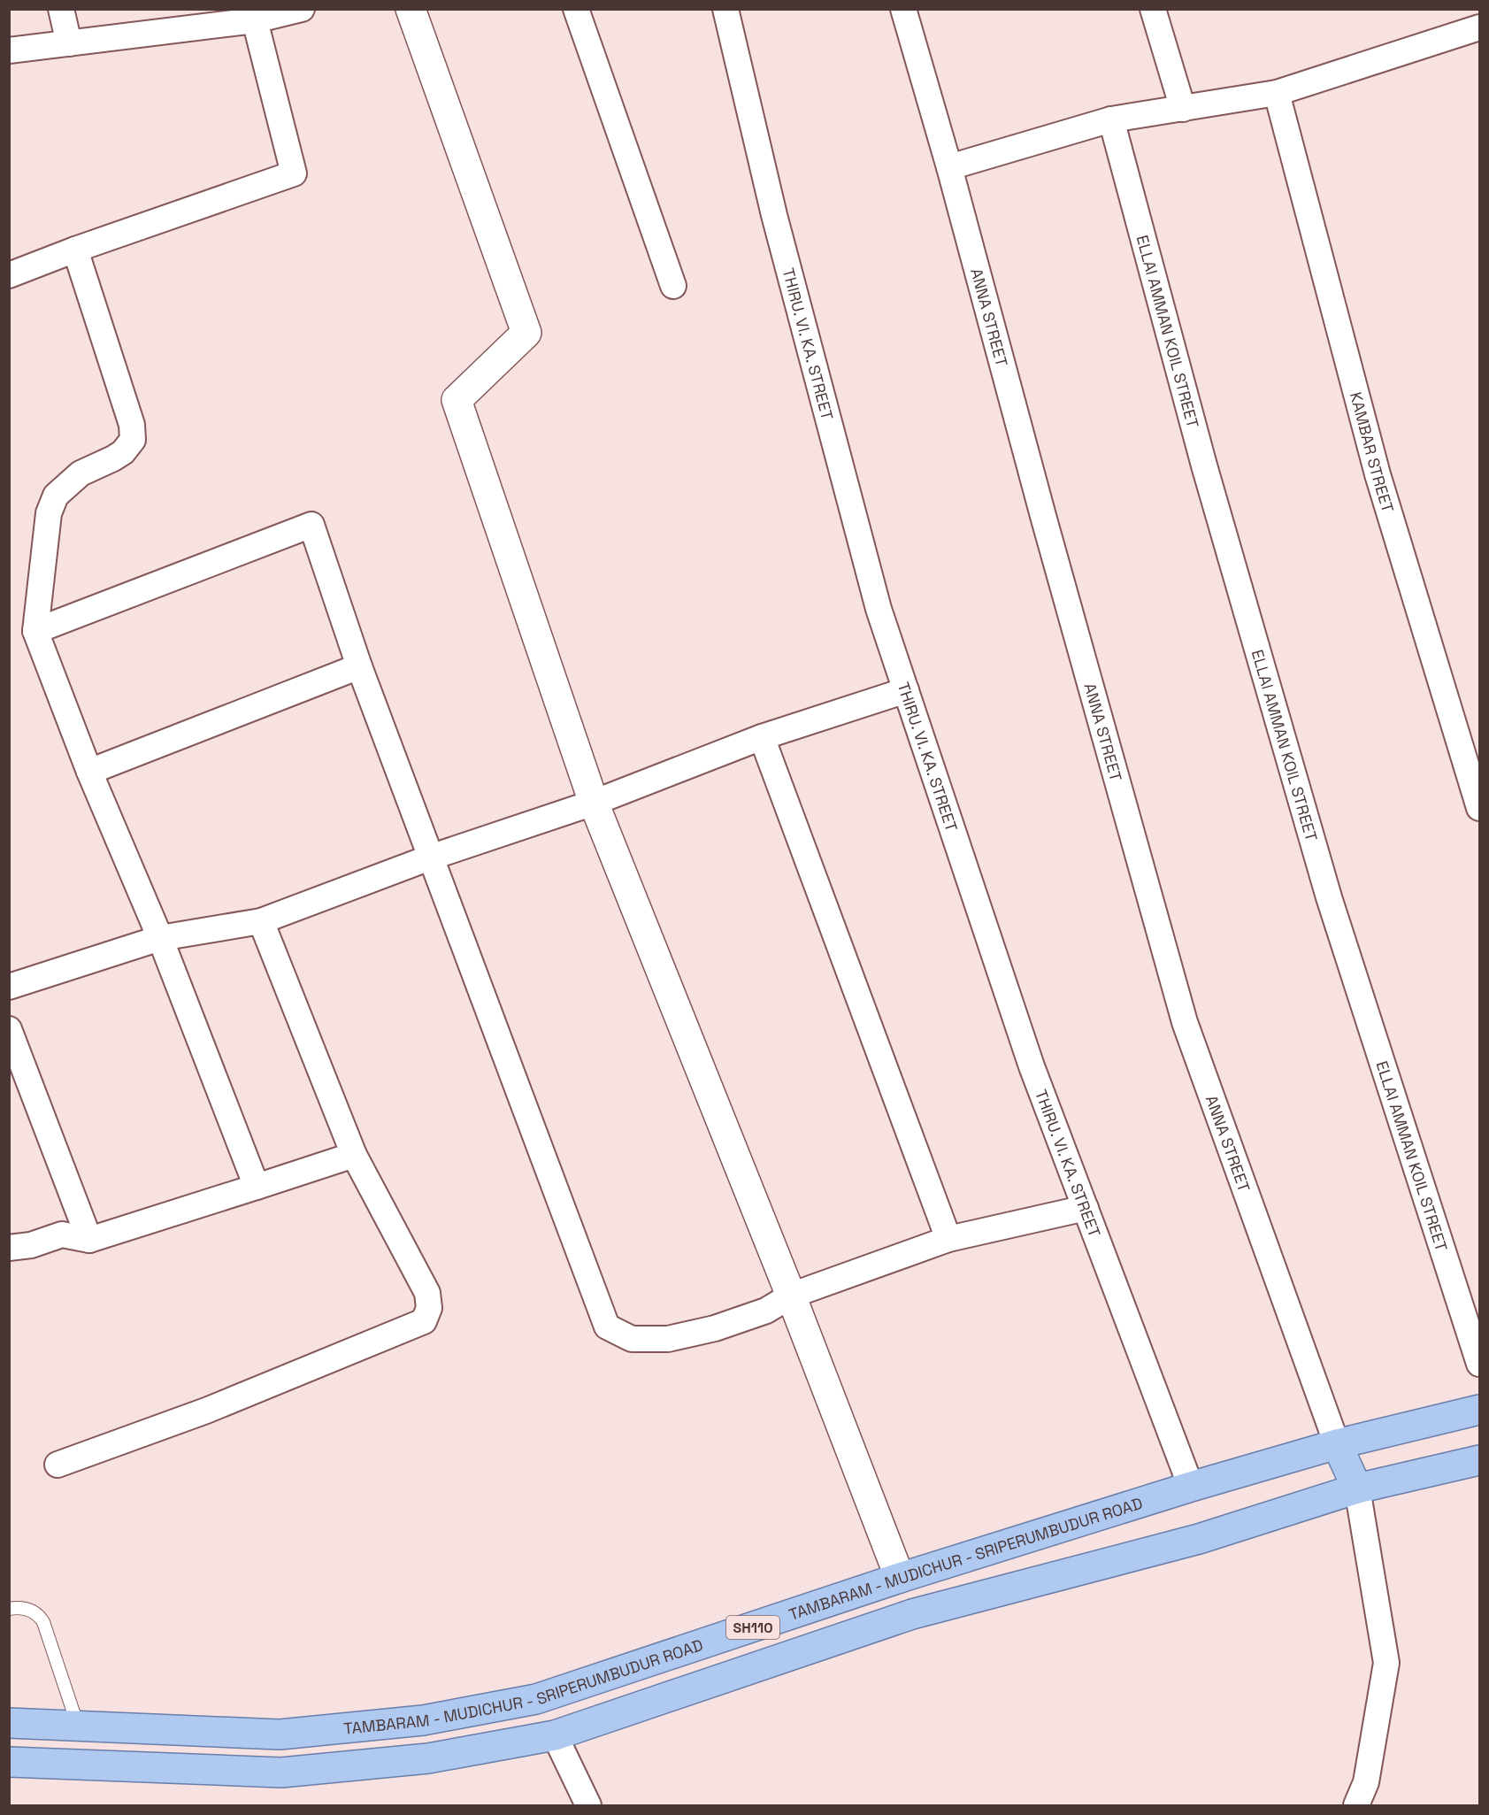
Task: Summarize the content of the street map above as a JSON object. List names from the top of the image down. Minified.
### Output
{"streets":{"main road":["TAMBARAM - MUDICHUR - SRIPERUMBUDUR ROAD","SH110"],"street":["ANNA STREET","ELLAI AMMAN KOIL STREET","THIRU. VI. KA. STREET","KAMBAR STREET"]},"crossings":[["ANNA STREET","TAMBARAM - MUDICHUR - SRIPERUMBUDUR ROAD"],["THIRU. VI. KA. STREET","TAMBARAM - MUDICHUR - SRIPERUMBUDUR ROAD"]]}
